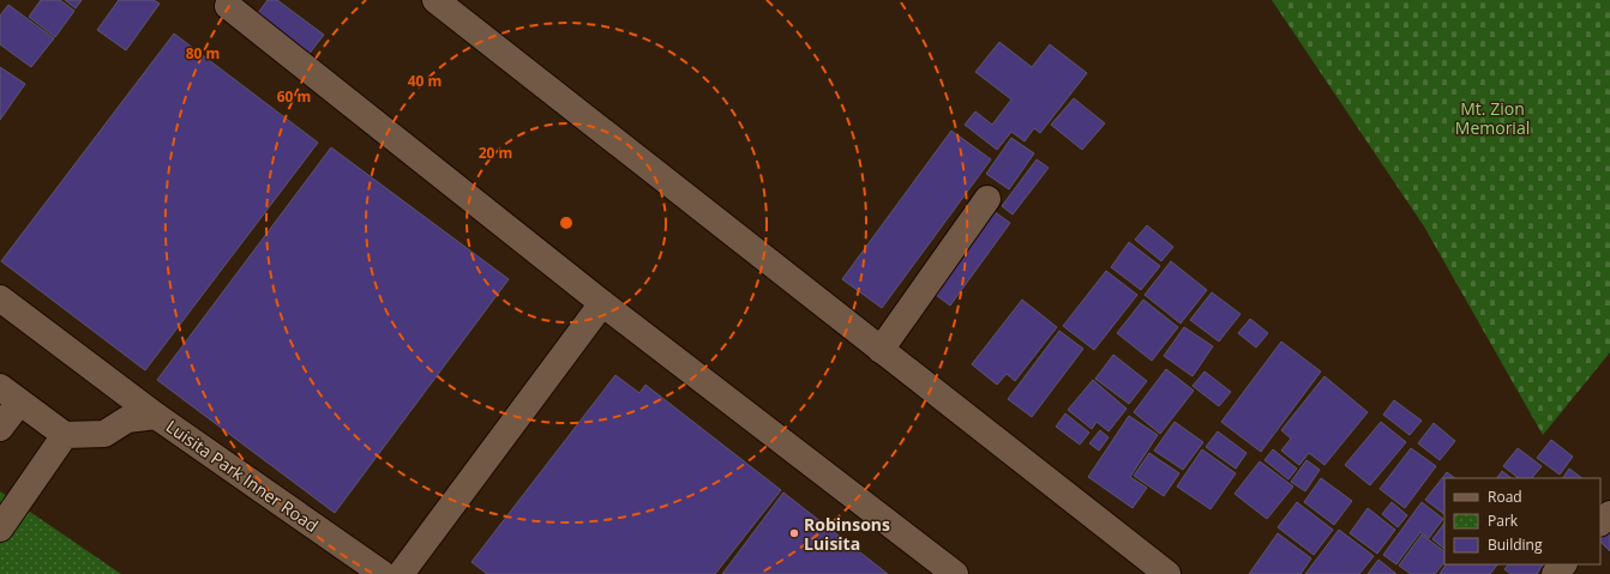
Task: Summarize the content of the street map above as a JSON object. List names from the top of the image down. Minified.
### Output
{"streets":{"street":["Luisita Park Inner Road"]},"parks":["Mt. Zion Memorial"],"places":["Robinsons Luisita"],"legend":["Road","Park","Building"],"rings":["80 m","40 m","60 m","20 m"]}
